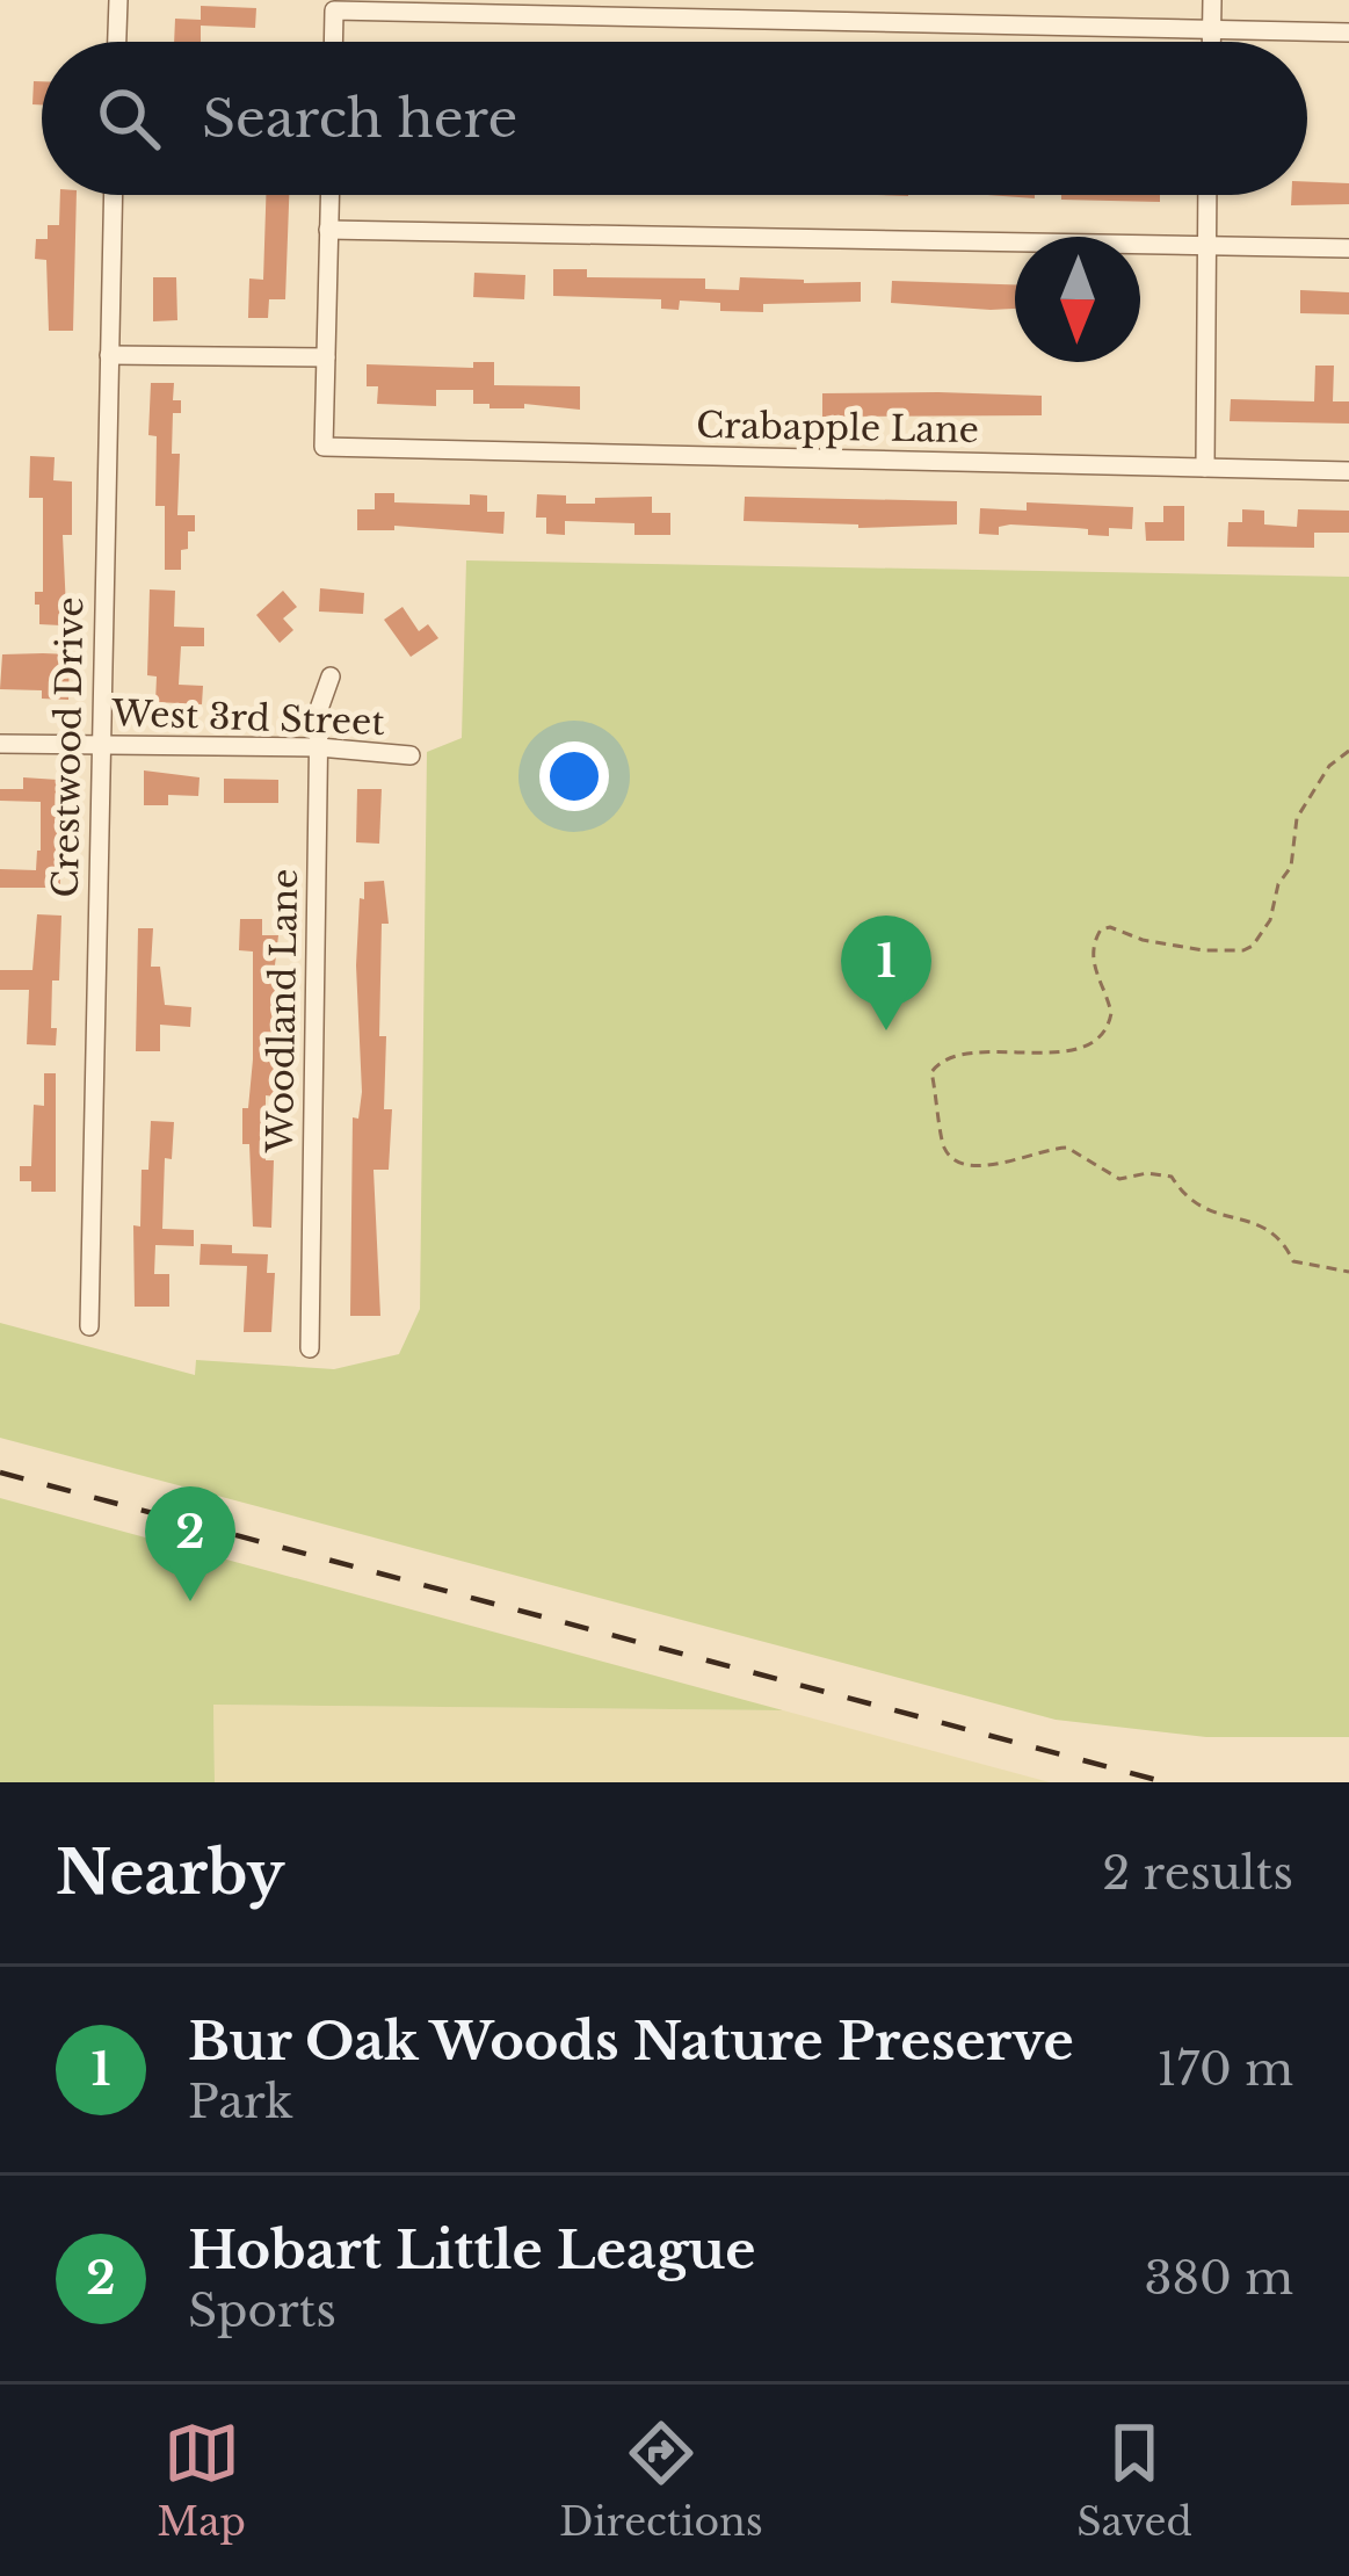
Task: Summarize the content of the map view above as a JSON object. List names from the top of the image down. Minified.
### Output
{"streets":{"street":["Crabapple Lane","West 3rd Street","Crestwood Drive","Woodland Lane"]},"crossings":[["West 3rd Street","Crestwood Drive"],["West 3rd Street","Woodland Lane"]],"north":"bottom","page":{"search":"Search here","pins":["1","2"],"heading":["Nearby","2 results"],"list":[{"mark":"1","name":"Bur Oak Woods Nature Preserve","note":"Park","value":"170 m"},{"mark":"2","name":"Hobart Little League","note":"Sports","value":"380 m"}],"nav":["Map","Directions","Saved"]}}
